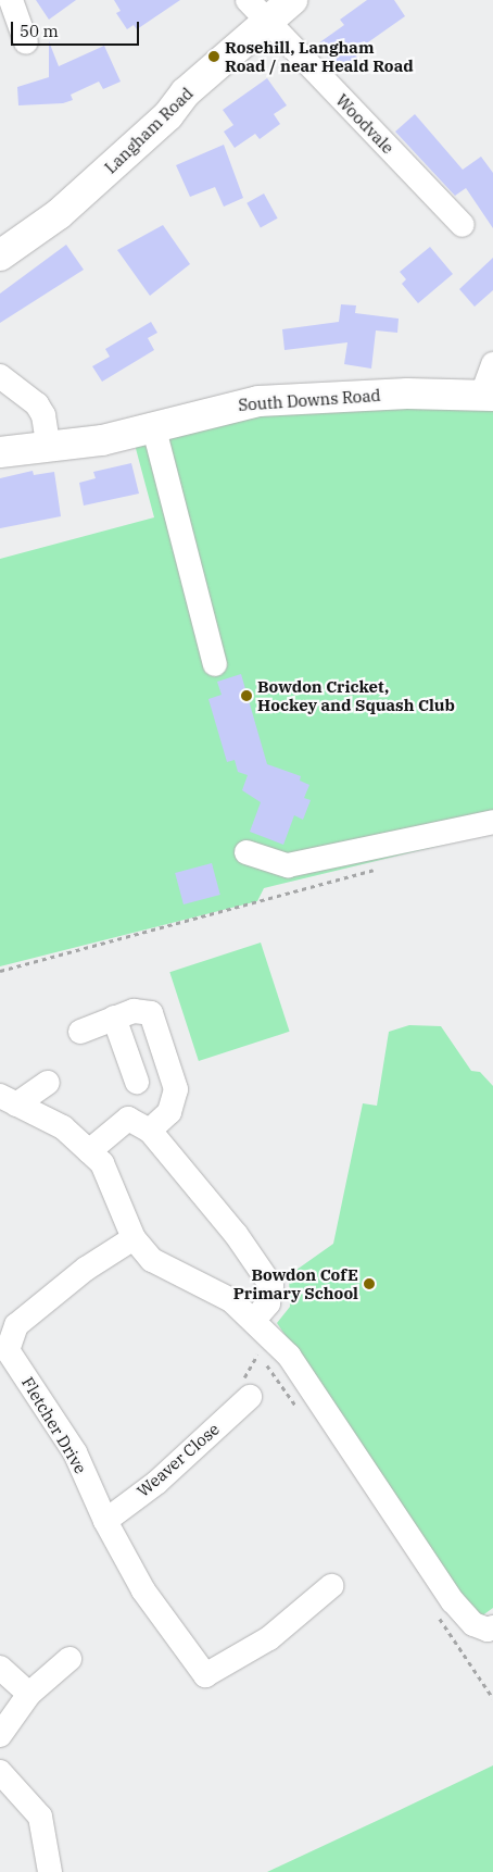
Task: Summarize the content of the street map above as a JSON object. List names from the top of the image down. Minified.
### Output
{"streets":{"main road":["Langham Road","South Downs Road"],"street":["Woodvale","Fletcher Drive","Weaver Close"]},"crossings":[["Woodvale","Langham Road"],["Fletcher Drive","Weaver Close"]],"places":["Rosehill, Langham Road / near Heald Road","Bowdon Cricket, Hockey and Squash Club","Bowdon CofE Primary School"],"scale_bar":"50 m"}
